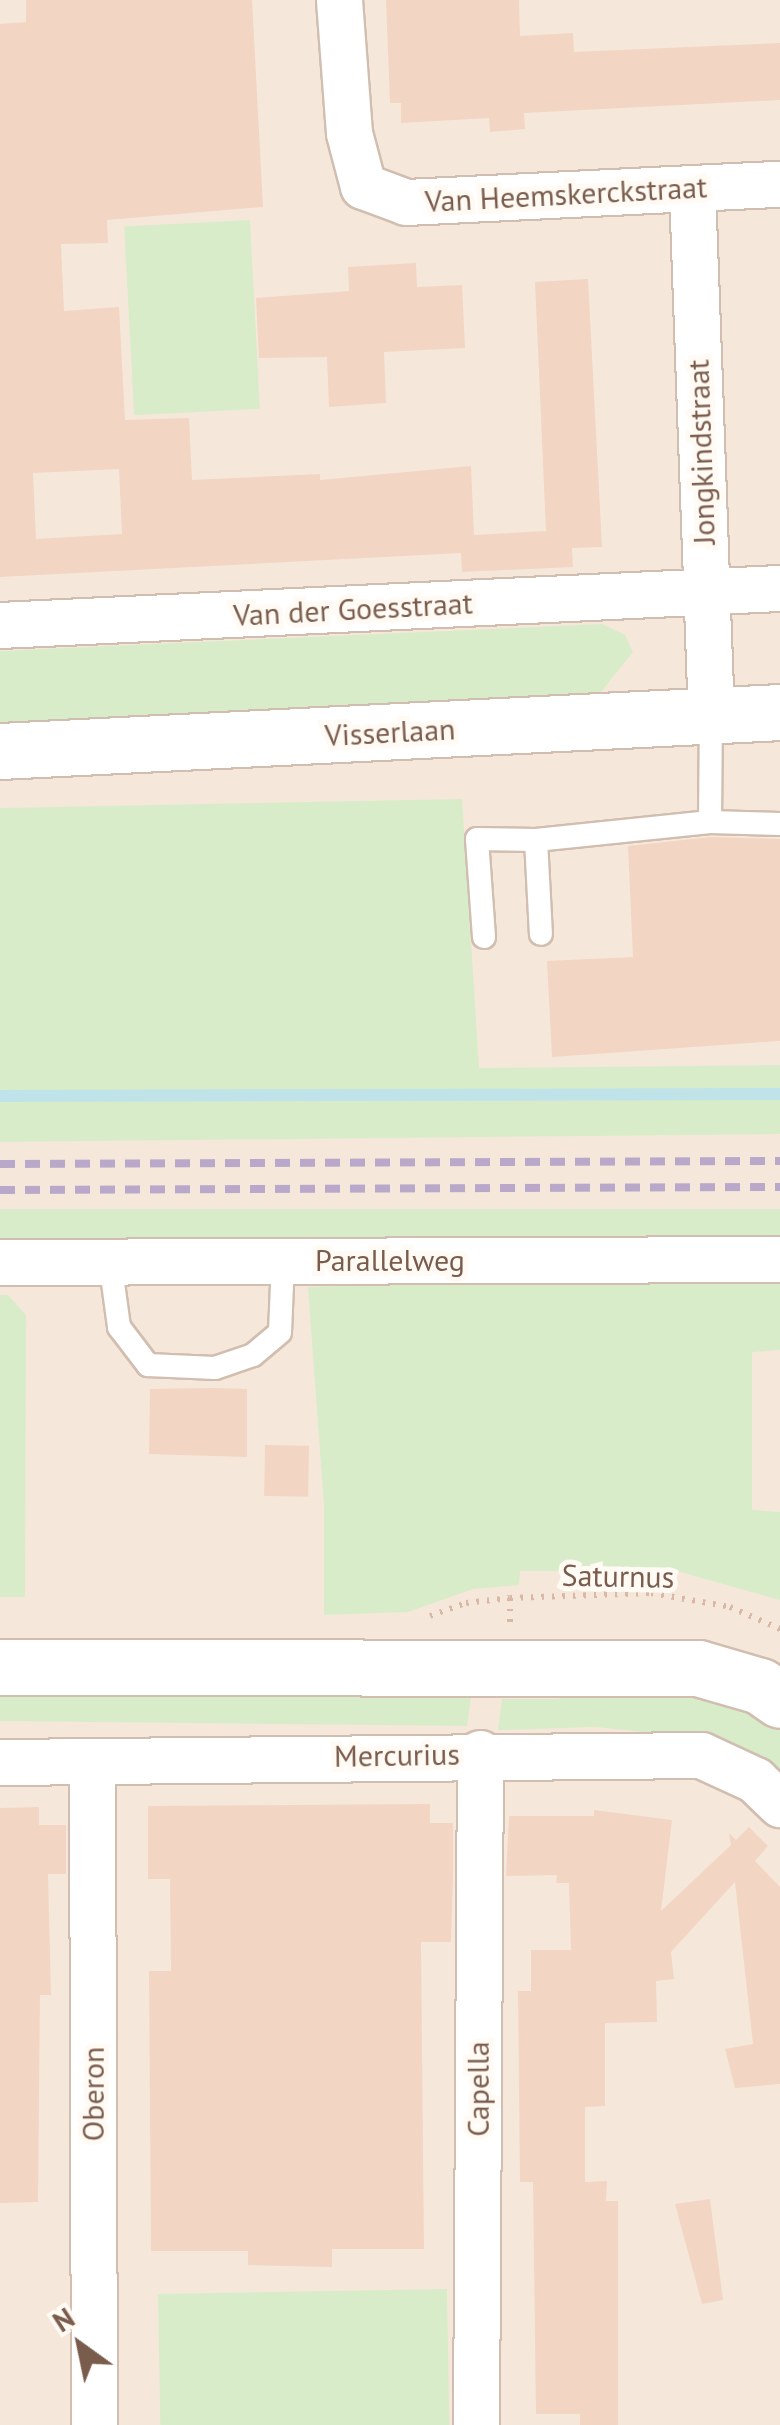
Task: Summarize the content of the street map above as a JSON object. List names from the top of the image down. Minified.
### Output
{"streets":{"street":["Van Heemskerckstraat","Jongkindstraat","Van der Goesstraat","Visserlaan","Parallelweg","Mercurius","Capella","Oberon"],"path":["Saturnus"]},"crossings":[["Van Heemskerckstraat","Jongkindstraat"],["Jongkindstraat","Van der Goesstraat"],["Jongkindstraat","Visserlaan"],["Mercurius","Capella"],["Mercurius","Oberon"]],"north":"top left"}
